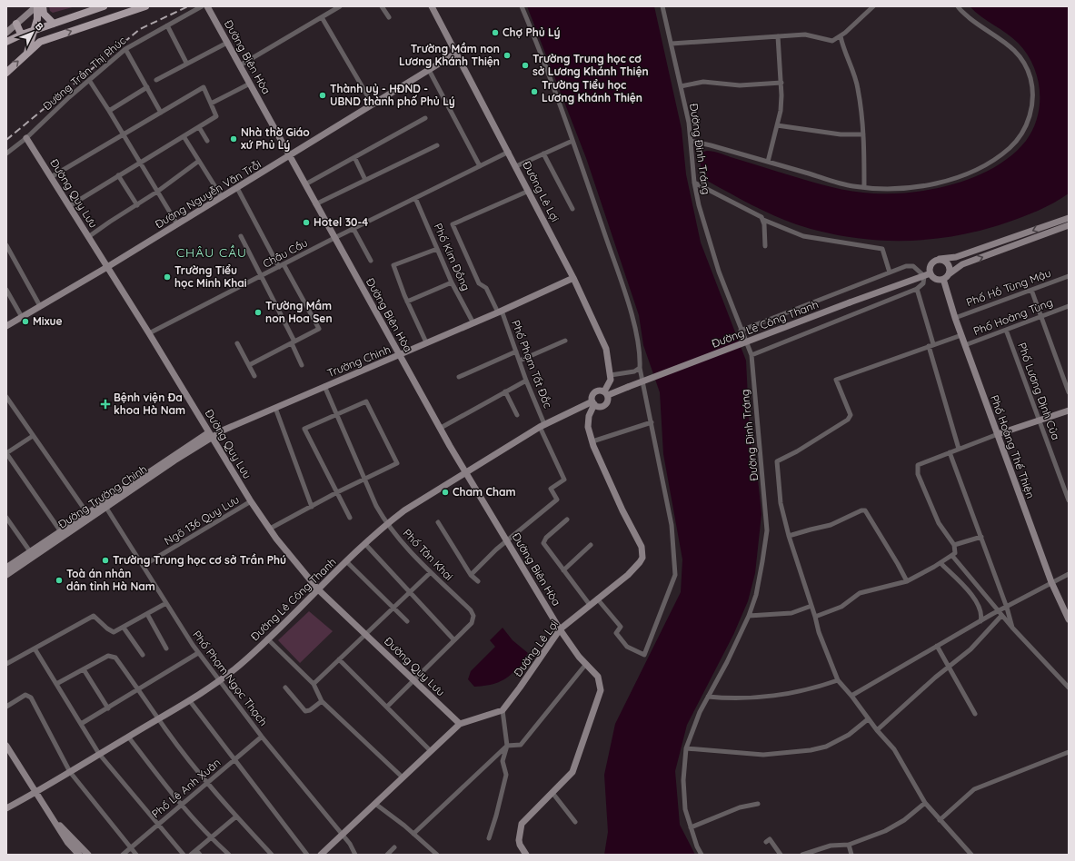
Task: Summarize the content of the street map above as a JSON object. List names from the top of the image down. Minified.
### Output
{"streets":{"street":["Đường Biên Hòa","Đường Trần Thị Phúc","Đường Đinh Tráng","Đường Lê Lợi","Đường Quy Lưu","Đường Nguyễn Văn Trỗi","Châu Cầu","Phố Kim Đồng","Phố Hồ Tùng Mậu","Phố Hoàng Tùng","Đường Lê Công Thanh","Trường Chinh","Phố Phạm Tất Đắc","Phố Lương Định Của","Phố Hoàng Thế Thiện","Đường Trường Chinh","Ngõ 136 Quy Lưu","Phố Tân Khai","Phố Phạm Ngọc Thạch","Phố Lê Anh Xuân"]},"crossings":[["Đường Biên Hòa","Đường Lê Lợi"],["Đường Biên Hòa","Đường Nguyễn Văn Trỗi"],["Đường Biên Hòa","Châu Cầu"],["Đường Biên Hòa","Đường Lê Công Thanh"],["Đường Biên Hòa","Trường Chinh"],["Đường Biên Hòa","Phố Phạm Tất Đắc"],["Đường Trần Thị Phúc","Đường Quy Lưu"],["Đường Lê Lợi","Đường Nguyễn Văn Trỗi"],["Đường Lê Lợi","Châu Cầu"],["Đường Lê Lợi","Đường Lê Công Thanh"],["Đường Lê Lợi","Trường Chinh"],["Đường Lê Lợi","Phố Phạm Tất Đắc"],["Đường Quy Lưu","Đường Nguyễn Văn Trỗi"],["Đường Quy Lưu","Châu Cầu"],["Đường Quy Lưu","Đường Lê Công Thanh"],["Đường Quy Lưu","Trường Chinh"],["Đường Quy Lưu","Đường Trường Chinh"],["Đường Quy Lưu","Ngõ 136 Quy Lưu"],["Đường Quy Lưu","Phố Tân Khai"],["Châu Cầu","Phố Kim Đồng"],["Phố Kim Đồng","Trường Chinh"],["Phố Hồ Tùng Mậu","Phố Hoàng Thế Thiện"],["Phố Hoàng Tùng","Phố Lương Định Của"],["Phố Hoàng Tùng","Phố Hoàng Thế Thiện"],["Đường Lê Công Thanh","Phố Phạm Tất Đắc"],["Đường Lê Công Thanh","Phố Hoàng Thế Thiện"],["Đường Lê Công Thanh","Phố Tân Khai"],["Đường Lê Công Thanh","Phố Phạm Ngọc Thạch"],["Trường Chinh","Phố Phạm Tất Đắc"],["Trường Chinh","Đường Trường Chinh"],["Trường Chinh","Phố Tân Khai"],["Đường Trường Chinh","Phố Phạm Ngọc Thạch"],["Ngõ 136 Quy Lưu","Phố Phạm Ngọc Thạch"],["Phố Phạm Ngọc Thạch","Phố Lê Anh Xuân"]],"districts":["CHÂU CẦU"],"places":{"other":["Chợ Phủ Lý","Trường Mầm non Lương Khánh Thiện","Trường Trung học cơ sở Lương Khánh Thiện","Trường Tiểu học Lương Khánh Thiện","Thành uỷ - HĐND - UBND thành phố Phủ Lý","Nhà thờ Giáo xứ Phủ Lý","Hotel 30-4","Trường Tiểu học Minh Khai","Trường Mầm non Hoa Sen","Mixue","Cham Cham","Trường Trung học cơ sở Trần Phú","Toà án nhân dân tỉnh Hà Nam"],"health":["Bệnh viện Đa khoa Hà Nam"]},"north":"top right"}
